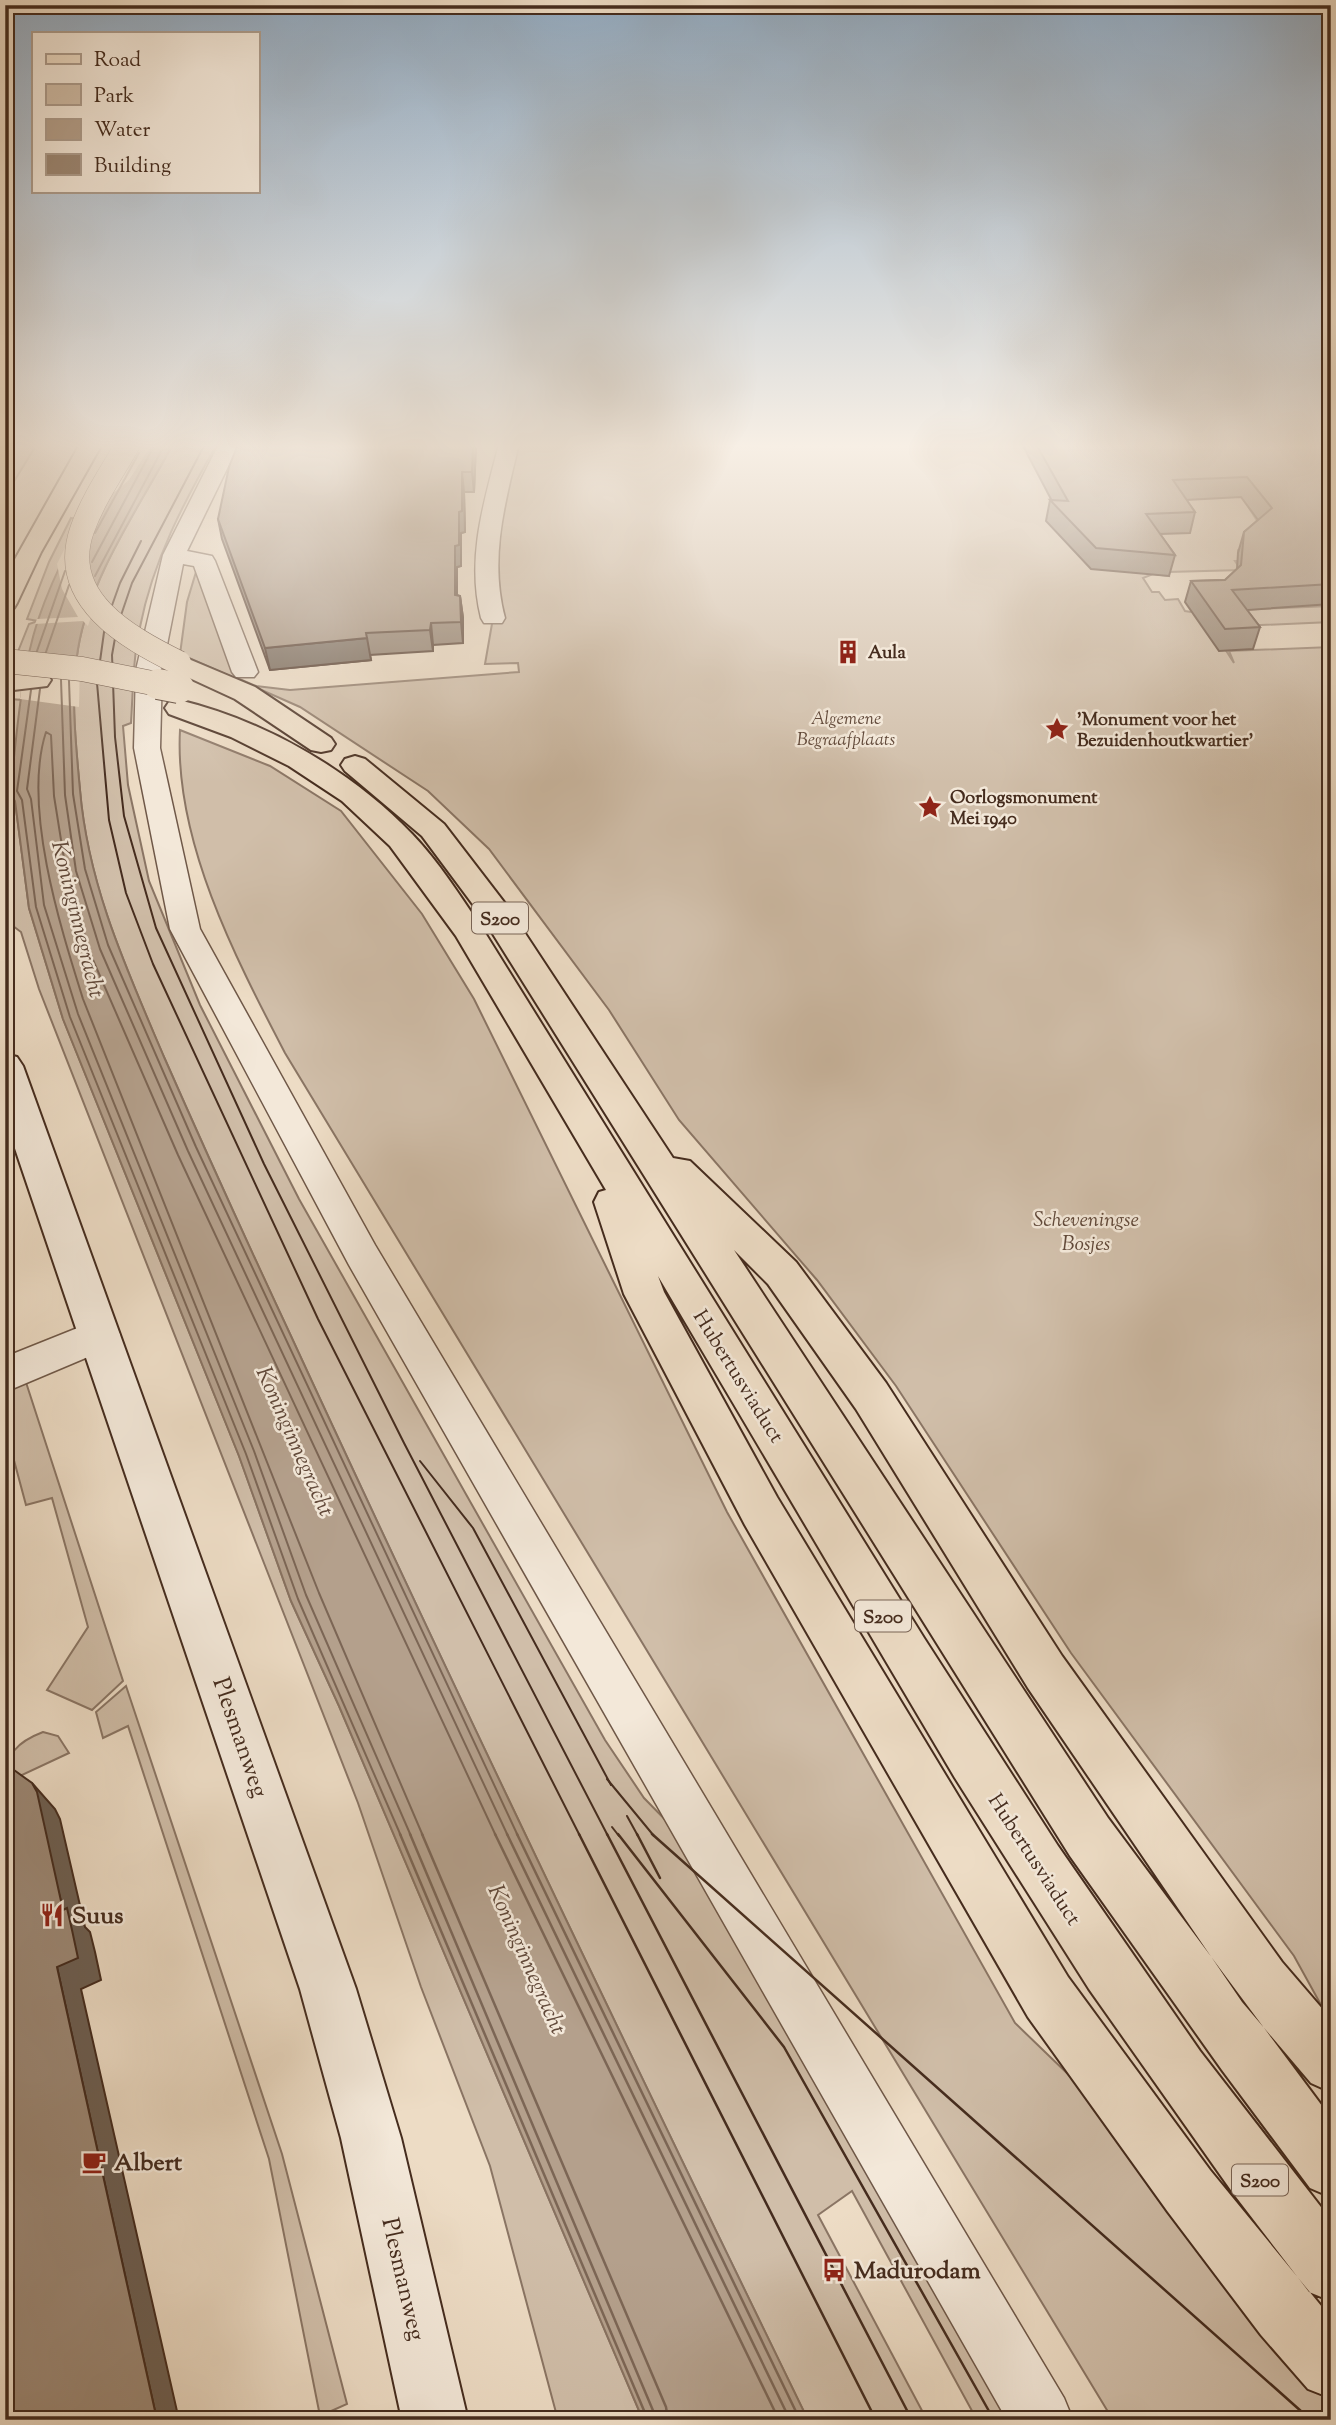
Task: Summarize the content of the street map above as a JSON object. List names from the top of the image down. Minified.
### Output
{"streets":{"main road":["S200","Hubertusviaduct","Plesmanweg"]},"water":["Koninginnegracht"],"parks":["Algemene Begraafplaats","Scheveningse Bosjes"],"places":{"building":["Aula"],"place":["'Monument voor het Bezuidenhoutkwartier'","Oorlogsmonument Mei 1940"],"restaurant":["Suus"],"cafe":["Albert"],"bus stop":["Madurodam"]},"legend":["Road","Park","Water","Building"]}
